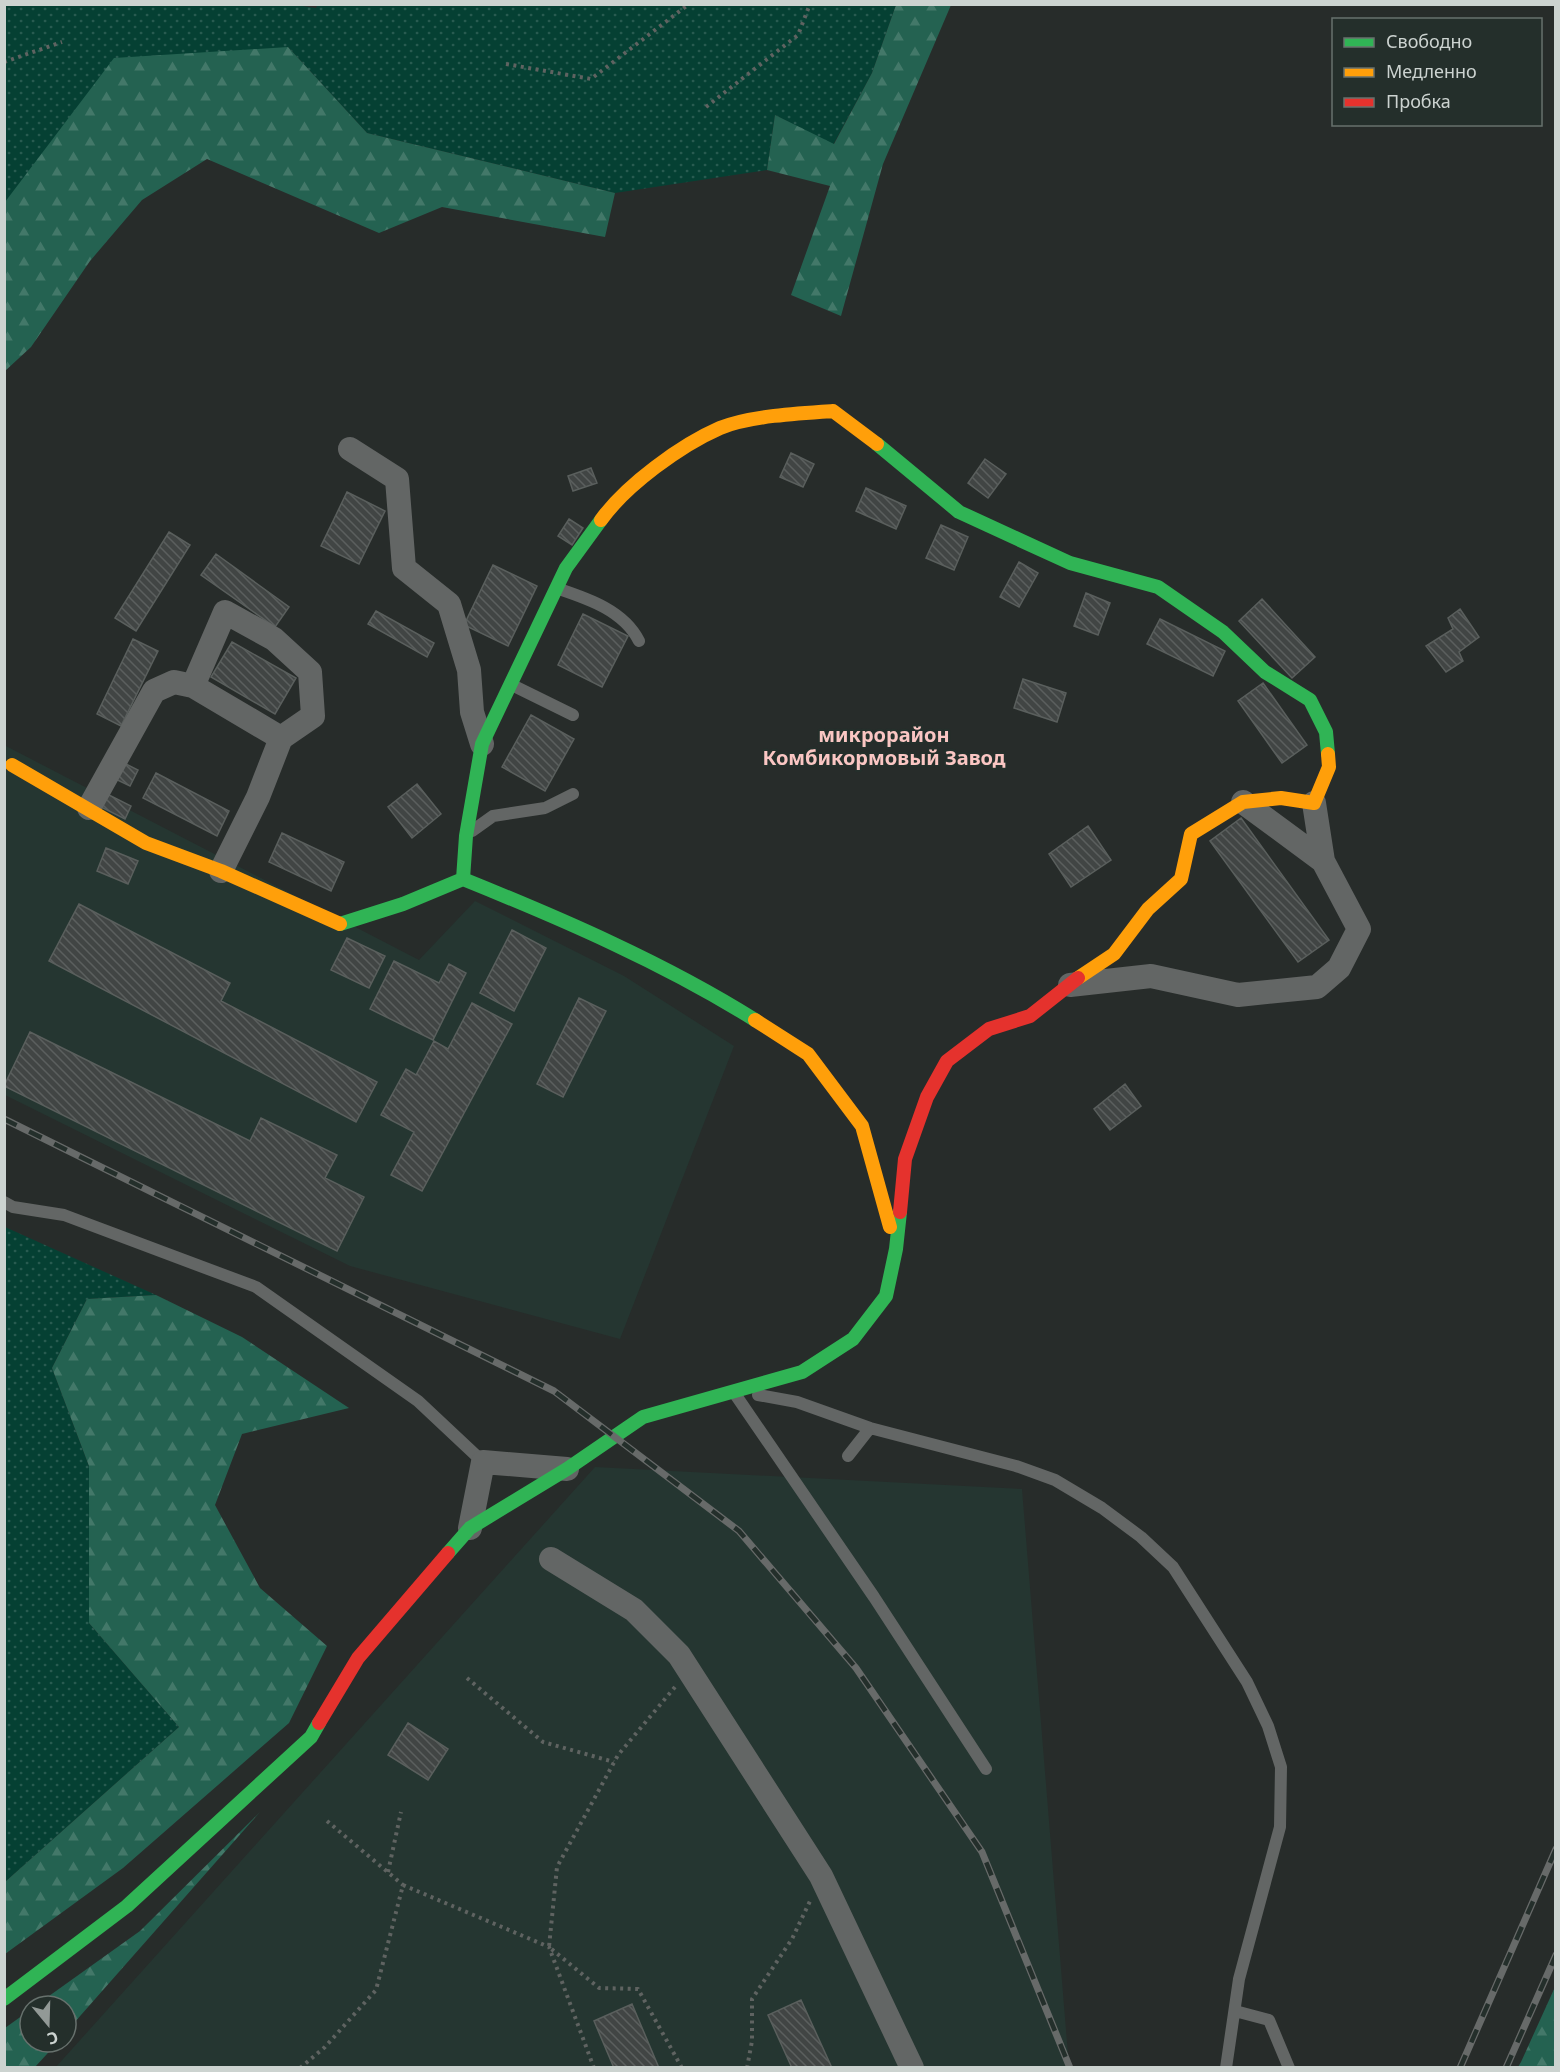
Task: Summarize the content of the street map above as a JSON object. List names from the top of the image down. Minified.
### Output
{"districts":["микрорайон Комбикормовый Завод"],"legend":["Свободно","Медленно","Пробка"],"north":"bottom"}
